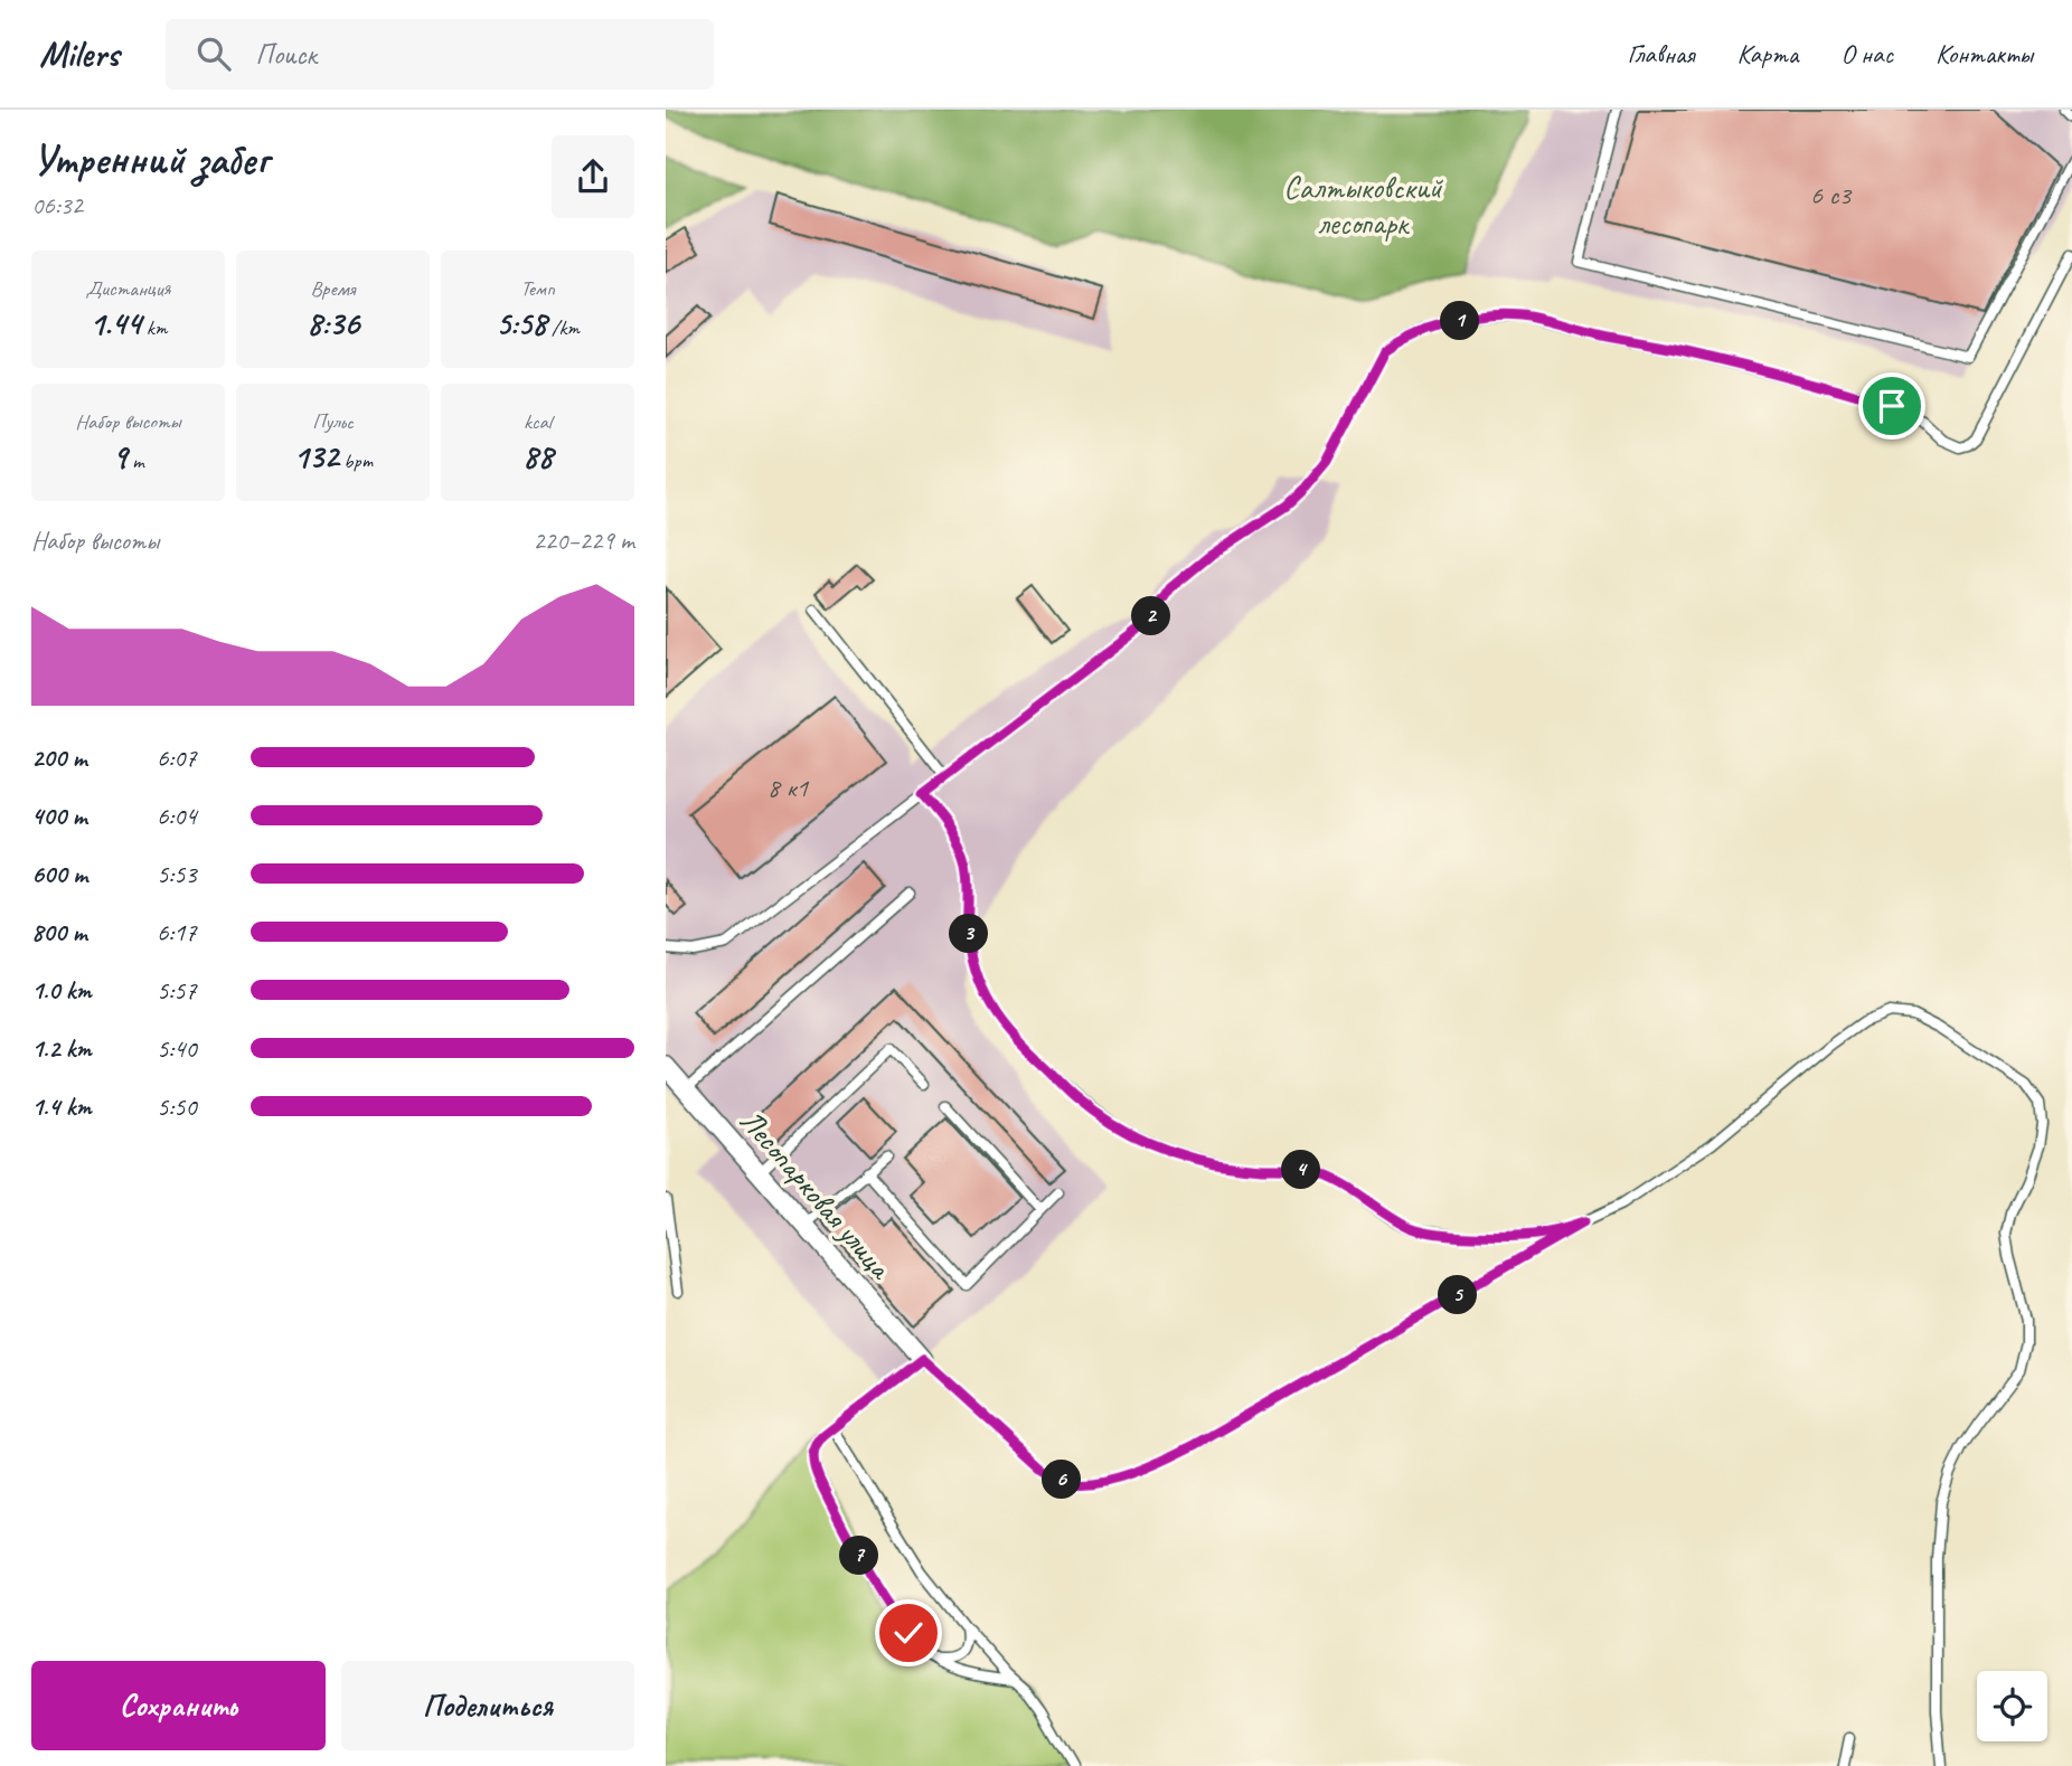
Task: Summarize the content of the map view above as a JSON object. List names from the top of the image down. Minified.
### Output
{"streets":{"street":["Лесопарковая улица"]},"parks":["Салтыковский лесопарк"],"house_numbers":["6 с3","8 к1"],"page":{"header":"Milers","search":"Поиск","nav":["Главная","Карта","О нас","Контакты"],"heading":["Утренний забег","06:32"],"stats":[["Дистанция","1.44 km"],["Время","8:36"],["Темп","5:58 /km"],["Набор высоты","9 m"],["Пульс","132 bpm"],["kcal","88"]],"pins":["1","2","3","4","5","6","7"],"chart":["Набор высоты","220–229 m"],"list":[{"name":"200 m","note":"6:07"},{"name":"400 m","note":"6:04"},{"name":"600 m","note":"5:53"},{"name":"800 m","note":"6:17"},{"name":"1.0 km","note":"5:57"},{"name":"1.2 km","note":"5:40"},{"name":"1.4 km","note":"5:50"}],"buttons":["Сохранить","Поделиться"]}}
